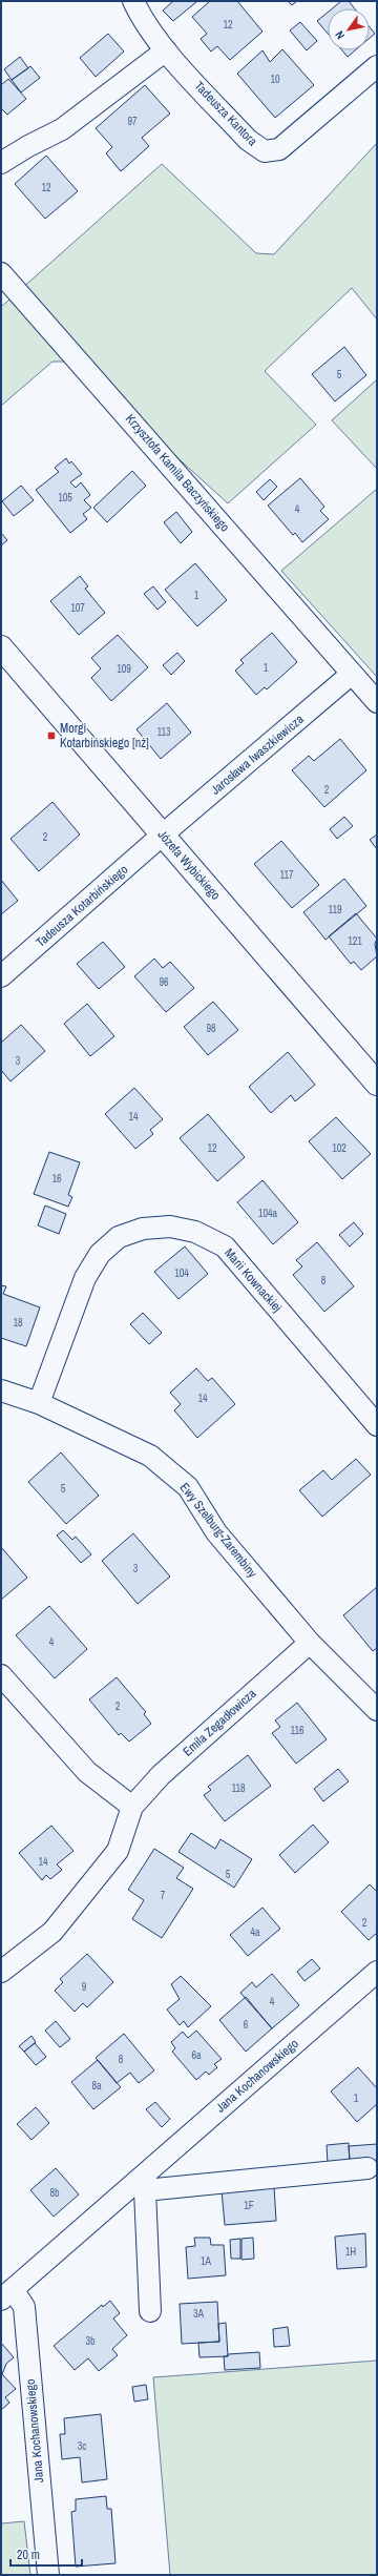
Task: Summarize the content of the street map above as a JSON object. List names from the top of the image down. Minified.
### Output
{"streets":{"street":["Tadeusza Kantora","Krzysztofa Kamila Baczyńskiego","Jarosława Iwaszkiewicza","Józefa Wybickiego","Tadeusza Kotarbińskiego","Marii Kownackiej","Ewy Szelburg-Zarembiny","Emila Zegadłowicza","Jana Kochanowskiego"]},"crossings":[["Krzysztofa Kamila Baczyńskiego","Jarosława Iwaszkiewicza"],["Jarosława Iwaszkiewicza","Józefa Wybickiego"],["Jarosława Iwaszkiewicza","Tadeusza Kotarbińskiego"],["Józefa Wybickiego","Tadeusza Kotarbińskiego"],["Marii Kownackiej","Ewy Szelburg-Zarembiny"],["Ewy Szelburg-Zarembiny","Emila Zegadłowicza"]],"places":{"transit":["Morgi Kotarbińskiego [nż]"]},"house_numbers":["12","10","97","12","5","105","4","1","107","1","109","113","2","2","117","119","121","96","98","3","14","12","102","16","104a","104","8","18","14","5","3","4","2","116","118","14","5","7","2","4a","9","4","6","6a","8","8a","1","8b","1F","1H","1A","3A","3b","3c"],"scale_bar":"20 m","north":"bottom left"}
